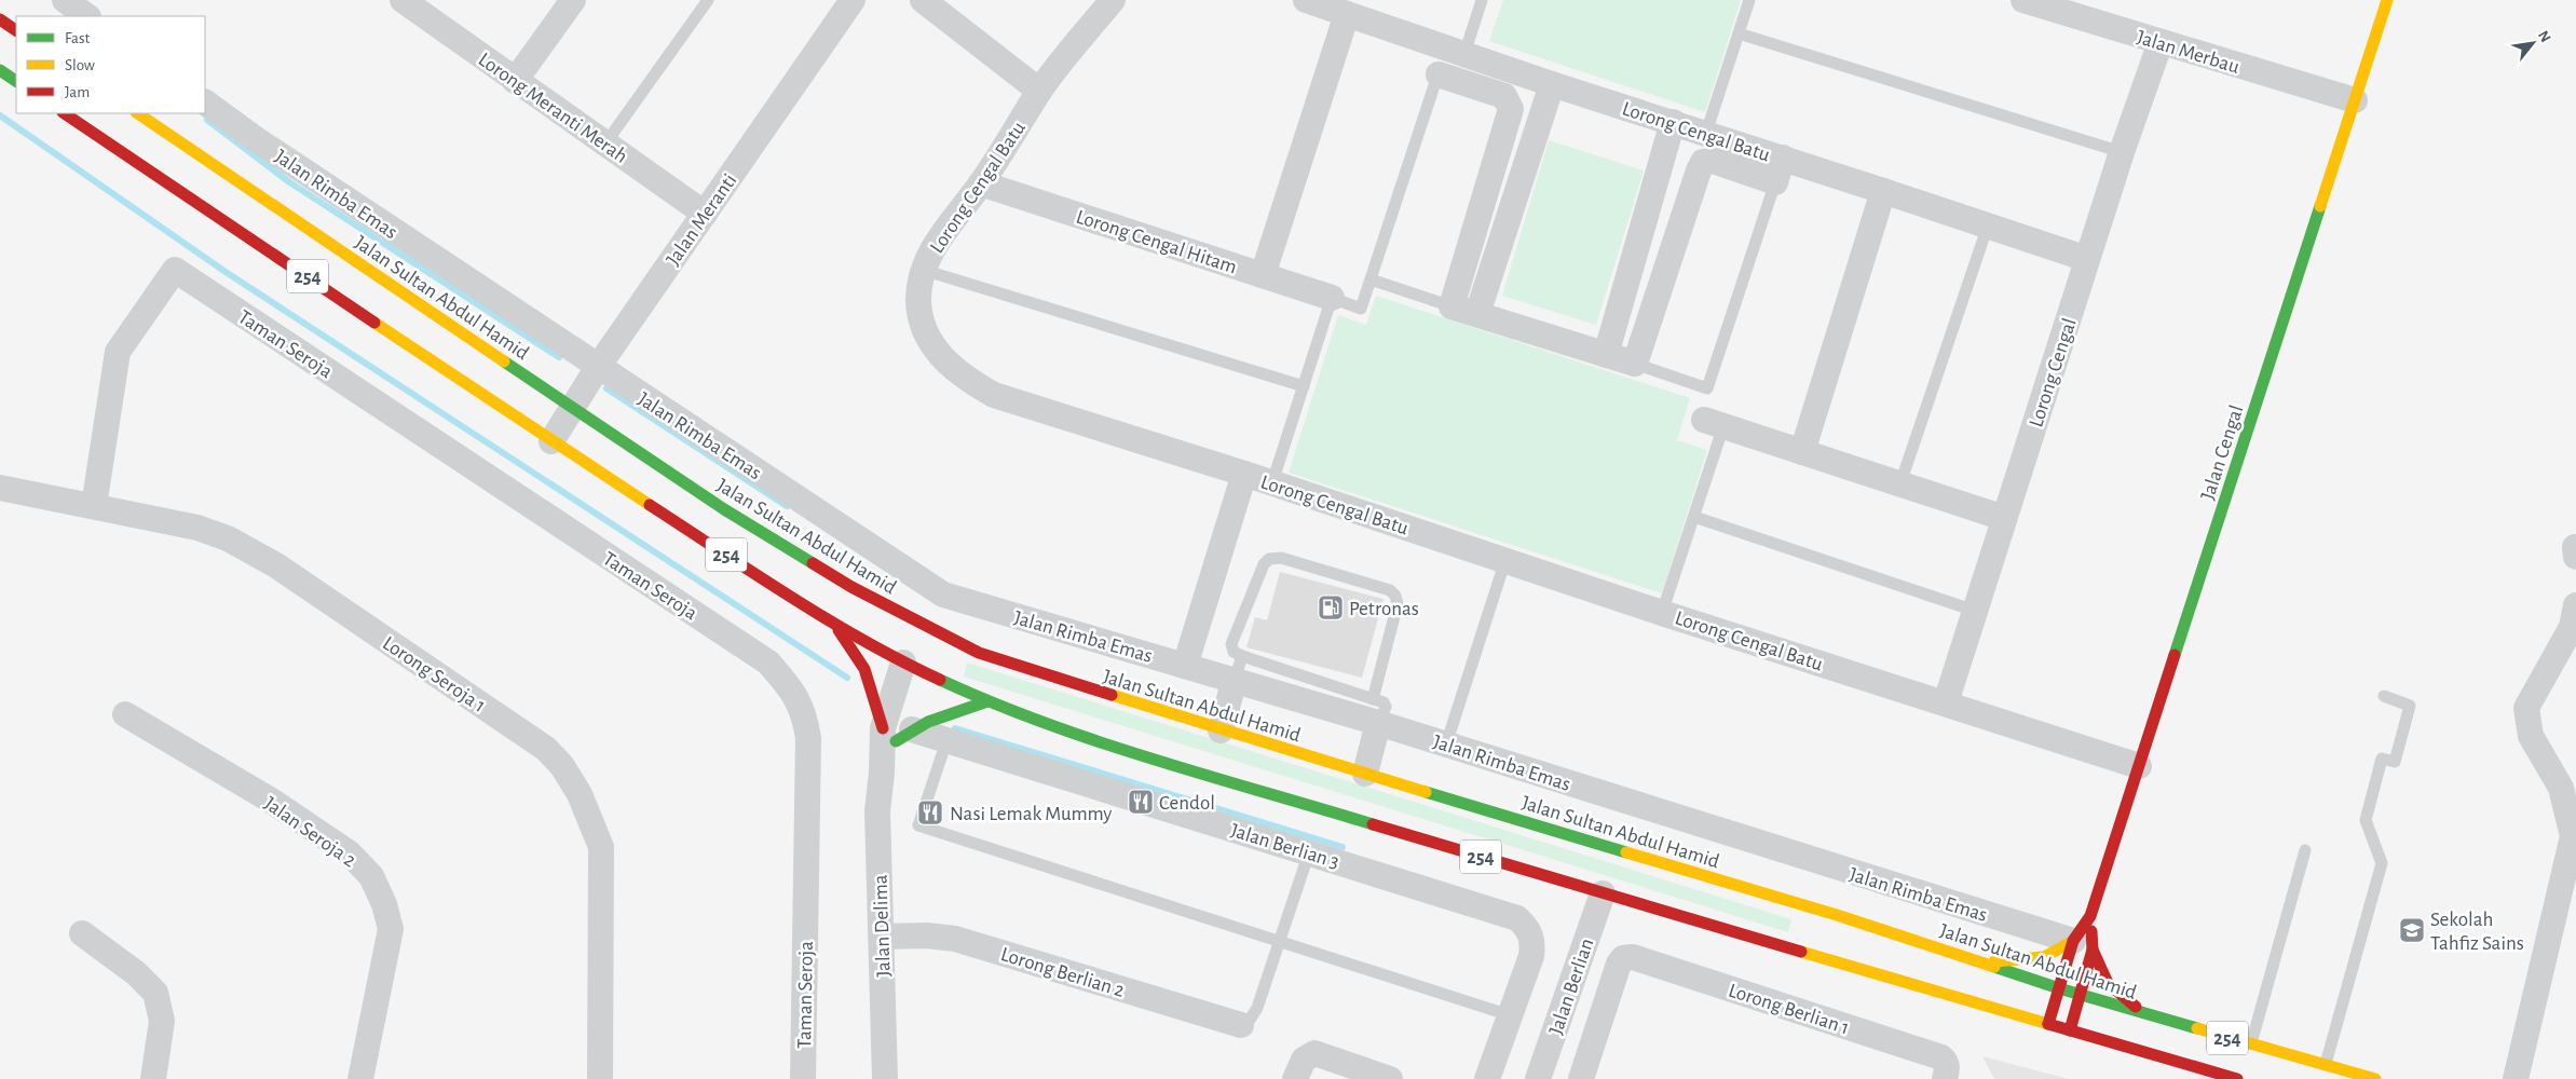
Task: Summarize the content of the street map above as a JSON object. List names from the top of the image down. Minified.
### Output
{"streets":{"main road":["254","Jalan Sultan Abdul Hamid","Jalan Cengal"],"street":["Jalan Merbau","Lorong Meranti Merah","Lorong Cengal Batu","Jalan Rimba Emas","Jalan Meranti","Lorong Cengal Hitam","Taman Seroja","Lorong Cengal","Lorong Seroja 1","Jalan Seroja 2","Jalan Berlian 3","Jalan Delima","Lorong Berlian 2","Jalan Berlian","Lorong Berlian 1"]},"crossings":[["Jalan Merbau","Lorong Cengal"],["Jalan Merbau","Jalan Cengal"],["Lorong Meranti Merah","Jalan Meranti"],["Lorong Cengal Batu","Lorong Cengal Hitam"],["Lorong Cengal Batu","Lorong Cengal"],["Lorong Cengal Batu","Jalan Cengal"],["Jalan Rimba Emas","Jalan Meranti"],["Jalan Rimba Emas","Jalan Cengal"],["Jalan Meranti","254"],["Jalan Meranti","Jalan Sultan Abdul Hamid"],["254","Jalan Cengal"],["254","Jalan Delima"],["254","Jalan Berlian"],["Jalan Sultan Abdul Hamid","Jalan Cengal"],["Taman Seroja","Lorong Seroja 1"],["Jalan Berlian 3","Jalan Delima"],["Jalan Delima","Lorong Berlian 2"]],"places":{"fuel station":["Petronas"],"restaurant":["Cendol","Nasi Lemak Mummy"],"school or university":["Sekolah Tahfiz Sains"]},"legend":["Fast","Slow","Jam"],"north":"top right"}
